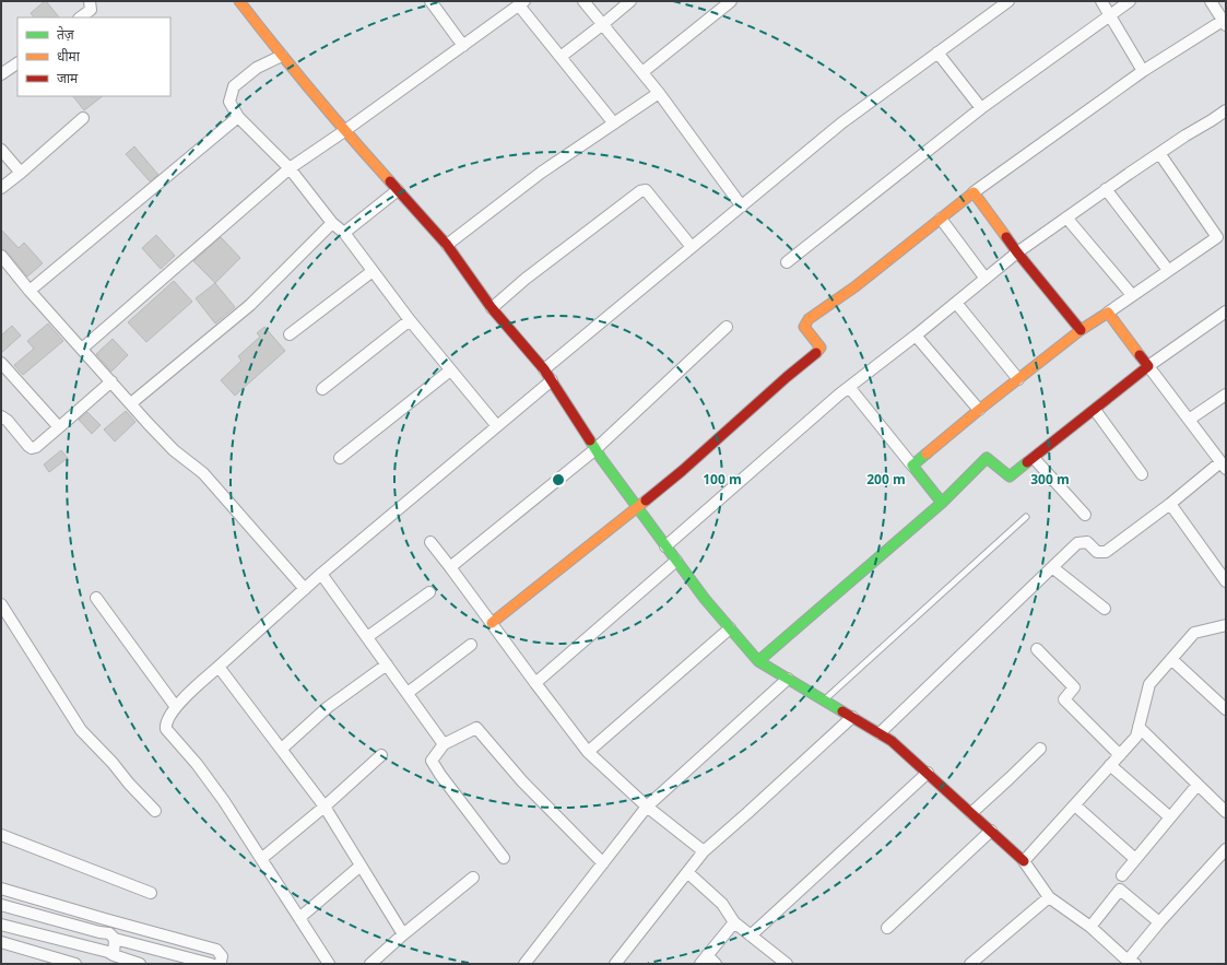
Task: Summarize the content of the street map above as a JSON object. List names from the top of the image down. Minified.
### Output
{"legend":["तेज़","धीमा","जाम"],"rings":["100 m","200 m","300 m"]}
